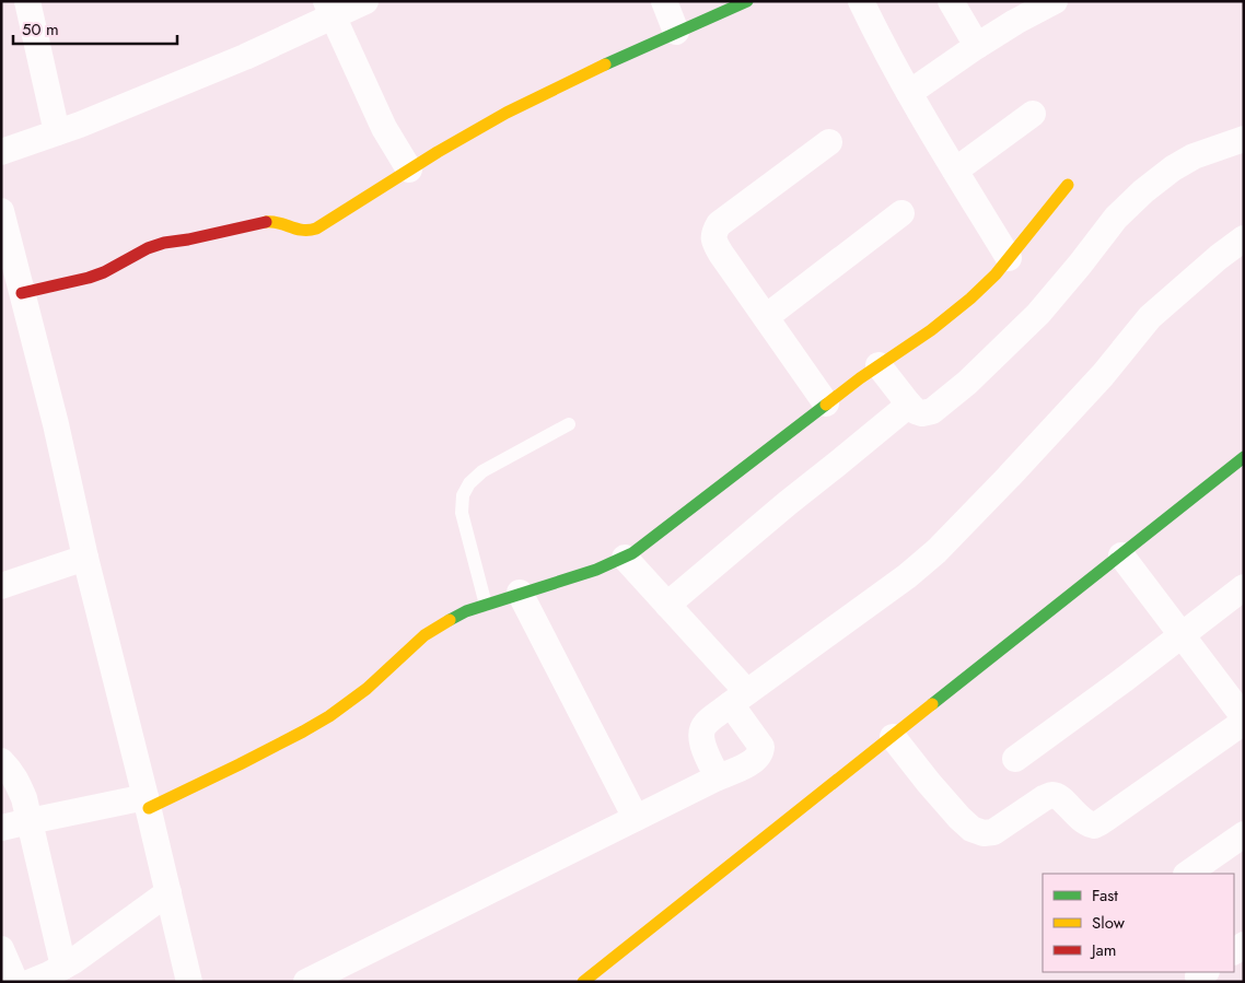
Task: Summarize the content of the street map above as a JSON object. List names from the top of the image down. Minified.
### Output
{"legend":["Fast","Slow","Jam"],"scale_bar":"50 m"}
